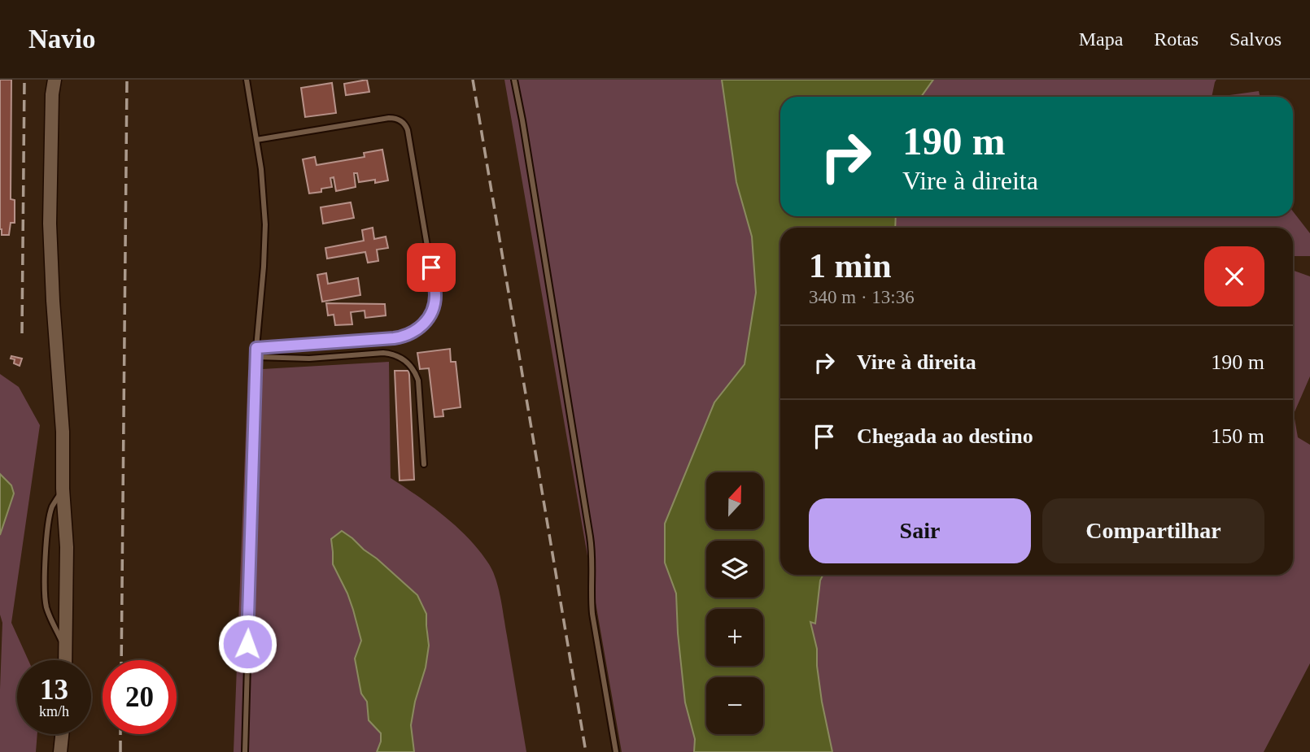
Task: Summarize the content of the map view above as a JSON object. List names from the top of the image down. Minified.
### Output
{"north":"top","page":{"header":"Navio","nav":["Mapa","Rotas","Salvos"],"turn":["190 m","Vire à direita"],"heading":["1 min","340 m · 13:36"],"list":[{"name":"Vire à direita","value":"190 m"},{"name":"Chegada ao destino","value":"150 m"}],"map_buttons":["+","−"],"buttons":["Sair","Compartilhar"],"speed":"13 km/h","limit":"20"}}
